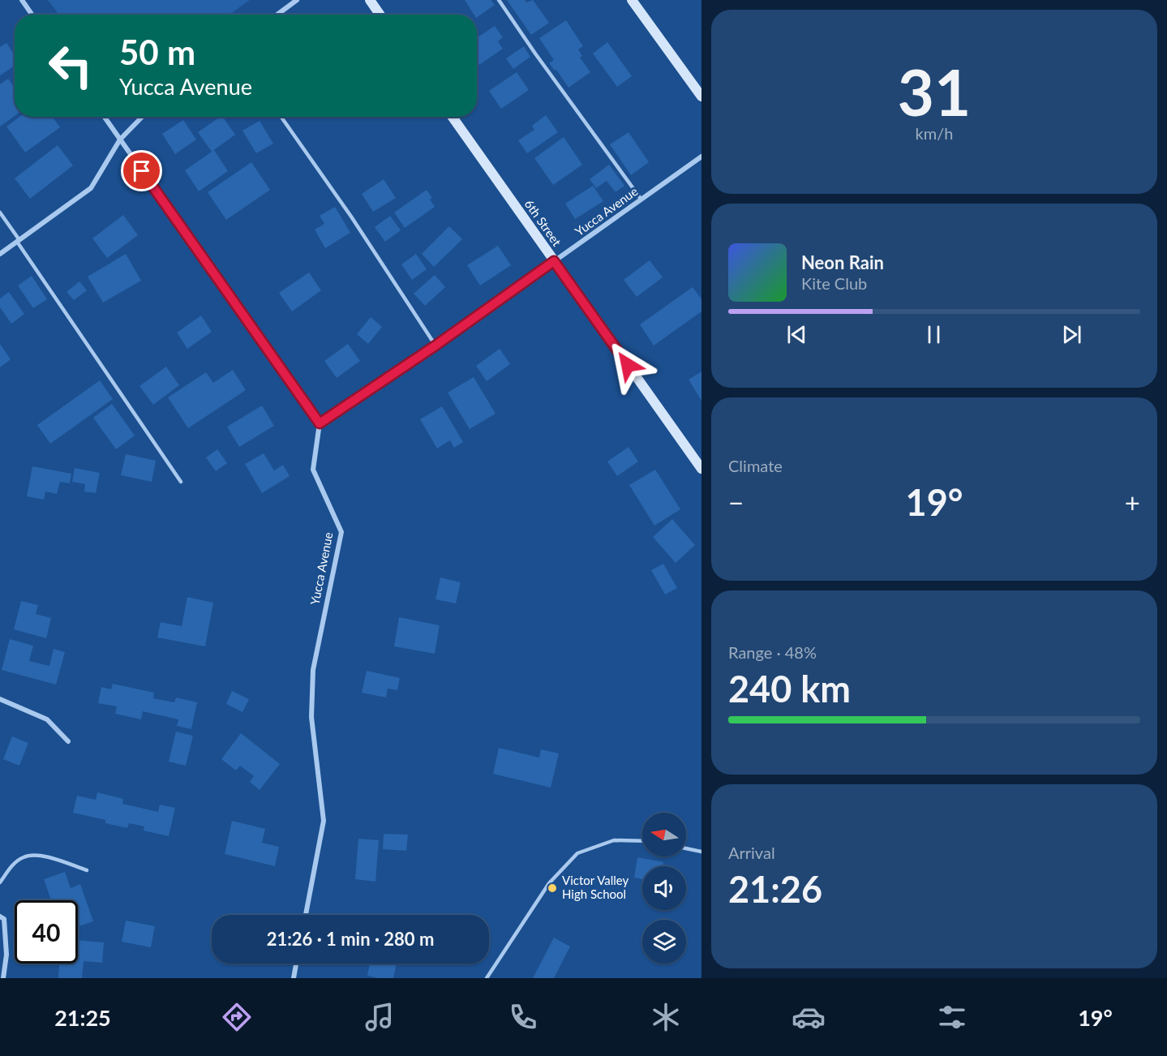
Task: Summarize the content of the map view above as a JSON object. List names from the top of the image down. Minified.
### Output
{"streets":{"street":["Yucca Avenue","6th Street"]},"crossings":[["Yucca Avenue","6th Street"]],"places":["Victor Valley High School"],"north":"left","page":{"tile":[["31","km/h"],"Climate",["Range · 48%","240 km"],["Arrival","21:26"]],"turn":["50 m","Yucca Avenue"],"song":["Neon Rain","Kite Club"],"heat":["−","19°","+"],"limit":"40","trip":"21:26 · 1 min · 280 m","tabs":["21:25","19°"]}}
